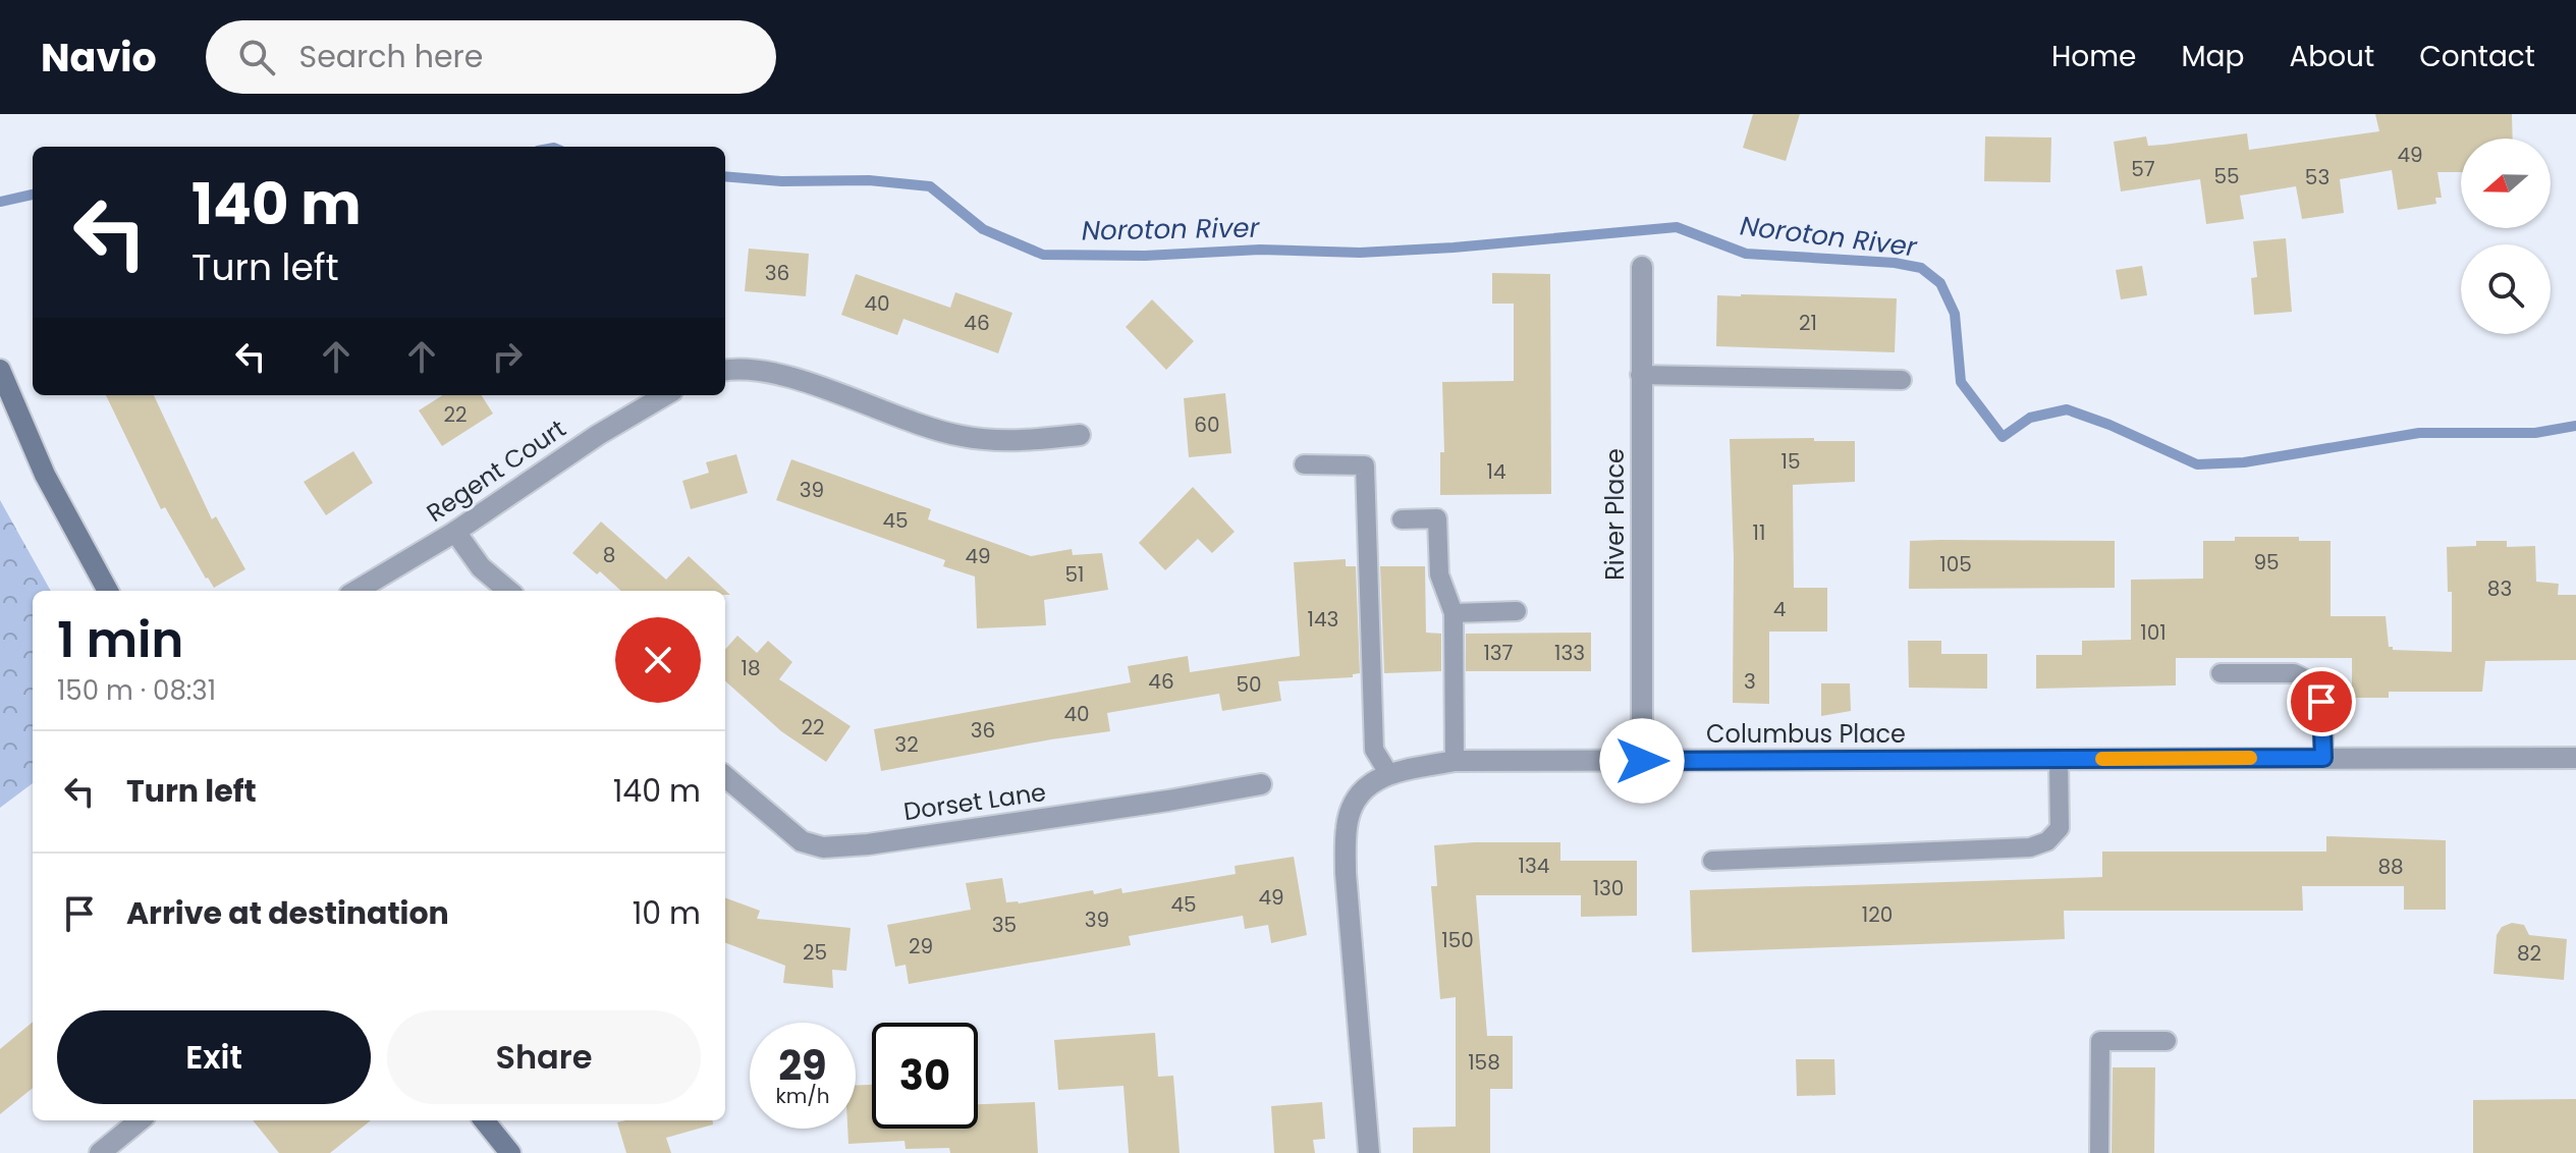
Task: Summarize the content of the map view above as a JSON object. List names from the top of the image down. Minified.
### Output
{"streets":{"street":["Regent Court","River Place","Columbus Place","Dorset Lane"]},"crossings":[["River Place","Columbus Place"]],"water":["Noroton River"],"house_numbers":["49","57","55","53","36","40","46","21","22","60","15","14","39","45","11","8","49","95","105","51","83","4","143","101","137","133","18","46","3","50","40","22","36","32","134","88","130","49","45","120","39","35","150","29","25","82","158"],"north":"left","page":{"header":"Navio","search":"Search here","nav":["Home","Map","About","Contact"],"turn":["140 m","Turn left"],"heading":["1 min","150 m · 08:31"],"list":[{"name":"Turn left","value":"140 m"},{"name":"Arrive at destination","value":"10 m"}],"buttons":["Exit","Share"],"speed":"29 km/h","limit":"30"}}
